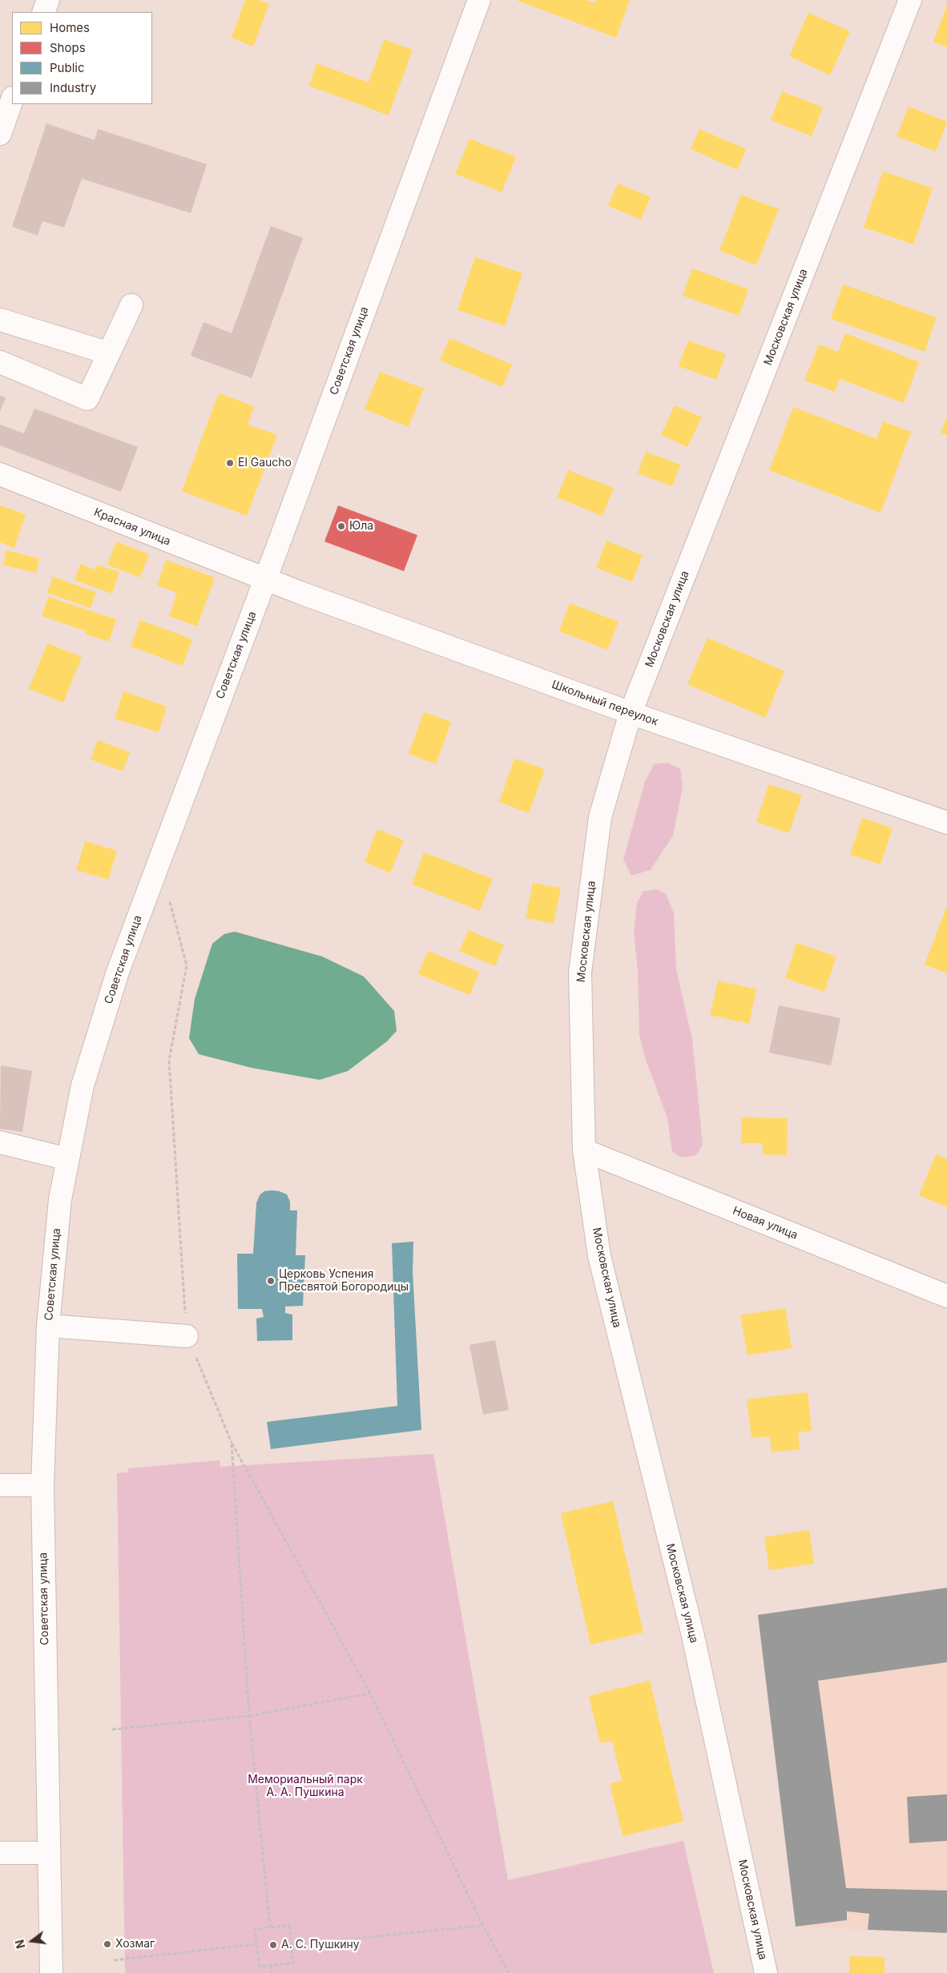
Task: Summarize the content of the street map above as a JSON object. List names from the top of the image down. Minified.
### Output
{"streets":{"street":["Московская улица","Советская улица","Красная улица","Школьный переулок","Новая улица"]},"crossings":[["Московская улица","Школьный переулок"],["Московская улица","Новая улица"],["Советская улица","Красная улица"],["Советская улица","Школьный переулок"],["Красная улица","Школьный переулок"]],"parks":["Мемориальный парк А. А. Пушкина"],"places":["El Gaucho","Юла","Церковь Успения Пресвятой Богородицы","Хозмаг","А. С. Пушкину"],"legend":["Homes","Shops","Public","Industry"],"north":"left"}
